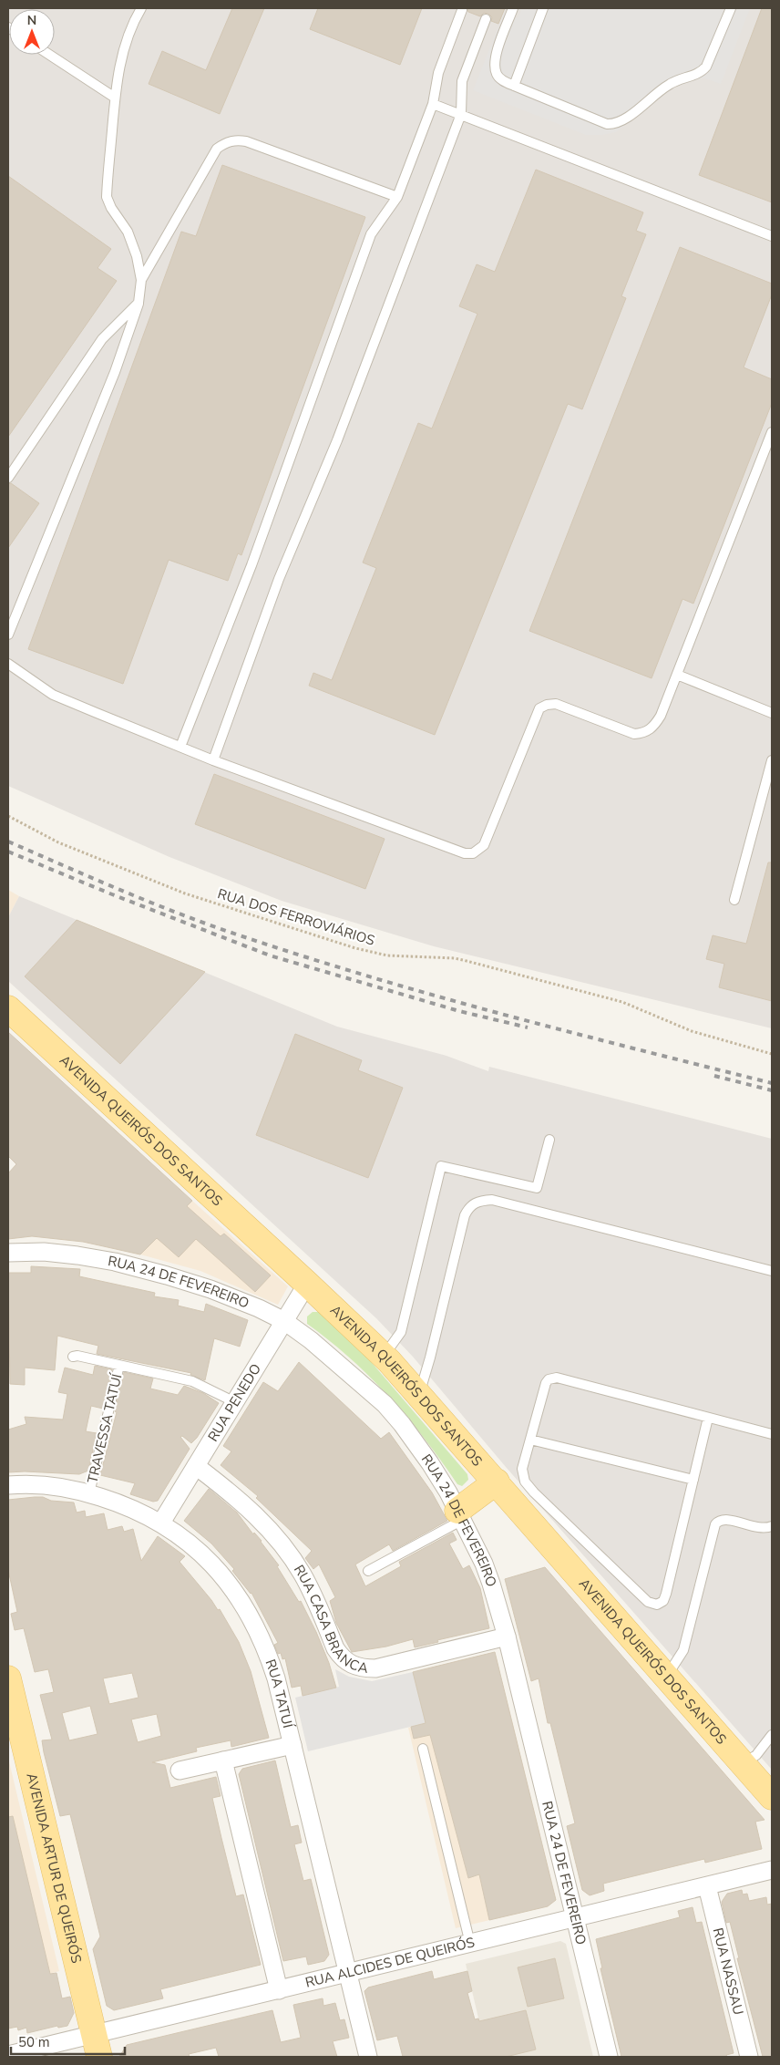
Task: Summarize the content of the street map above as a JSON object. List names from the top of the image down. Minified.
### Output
{"streets":{"main road":["AVENIDA QUEIRÓS DOS SANTOS","AVENIDA ARTUR DE QUEIRÓS"],"street":["RUA 24 DE FEVEREIRO","RUA PENEDO","RUA CASA BRANCA","RUA TATUÍ","RUA ALCIDES DE QUEIRÓS","RUA NASSAU"],"lane":["TRAVESSA TATUÍ"],"path":["RUA DOS FERROVIÁRIOS"]},"crossings":[["AVENIDA QUEIRÓS DOS SANTOS","RUA PENEDO"],["RUA 24 DE FEVEREIRO","RUA PENEDO"],["RUA 24 DE FEVEREIRO","RUA CASA BRANCA"],["RUA 24 DE FEVEREIRO","RUA ALCIDES DE QUEIRÓS"],["RUA PENEDO","RUA CASA BRANCA"],["RUA PENEDO","RUA TATUÍ"],["TRAVESSA TATUÍ","RUA TATUÍ"],["RUA TATUÍ","RUA ALCIDES DE QUEIRÓS"],["AVENIDA ARTUR DE QUEIRÓS","RUA ALCIDES DE QUEIRÓS"],["RUA ALCIDES DE QUEIRÓS","RUA NASSAU"]],"scale_bar":"50 m","north":"top"}
